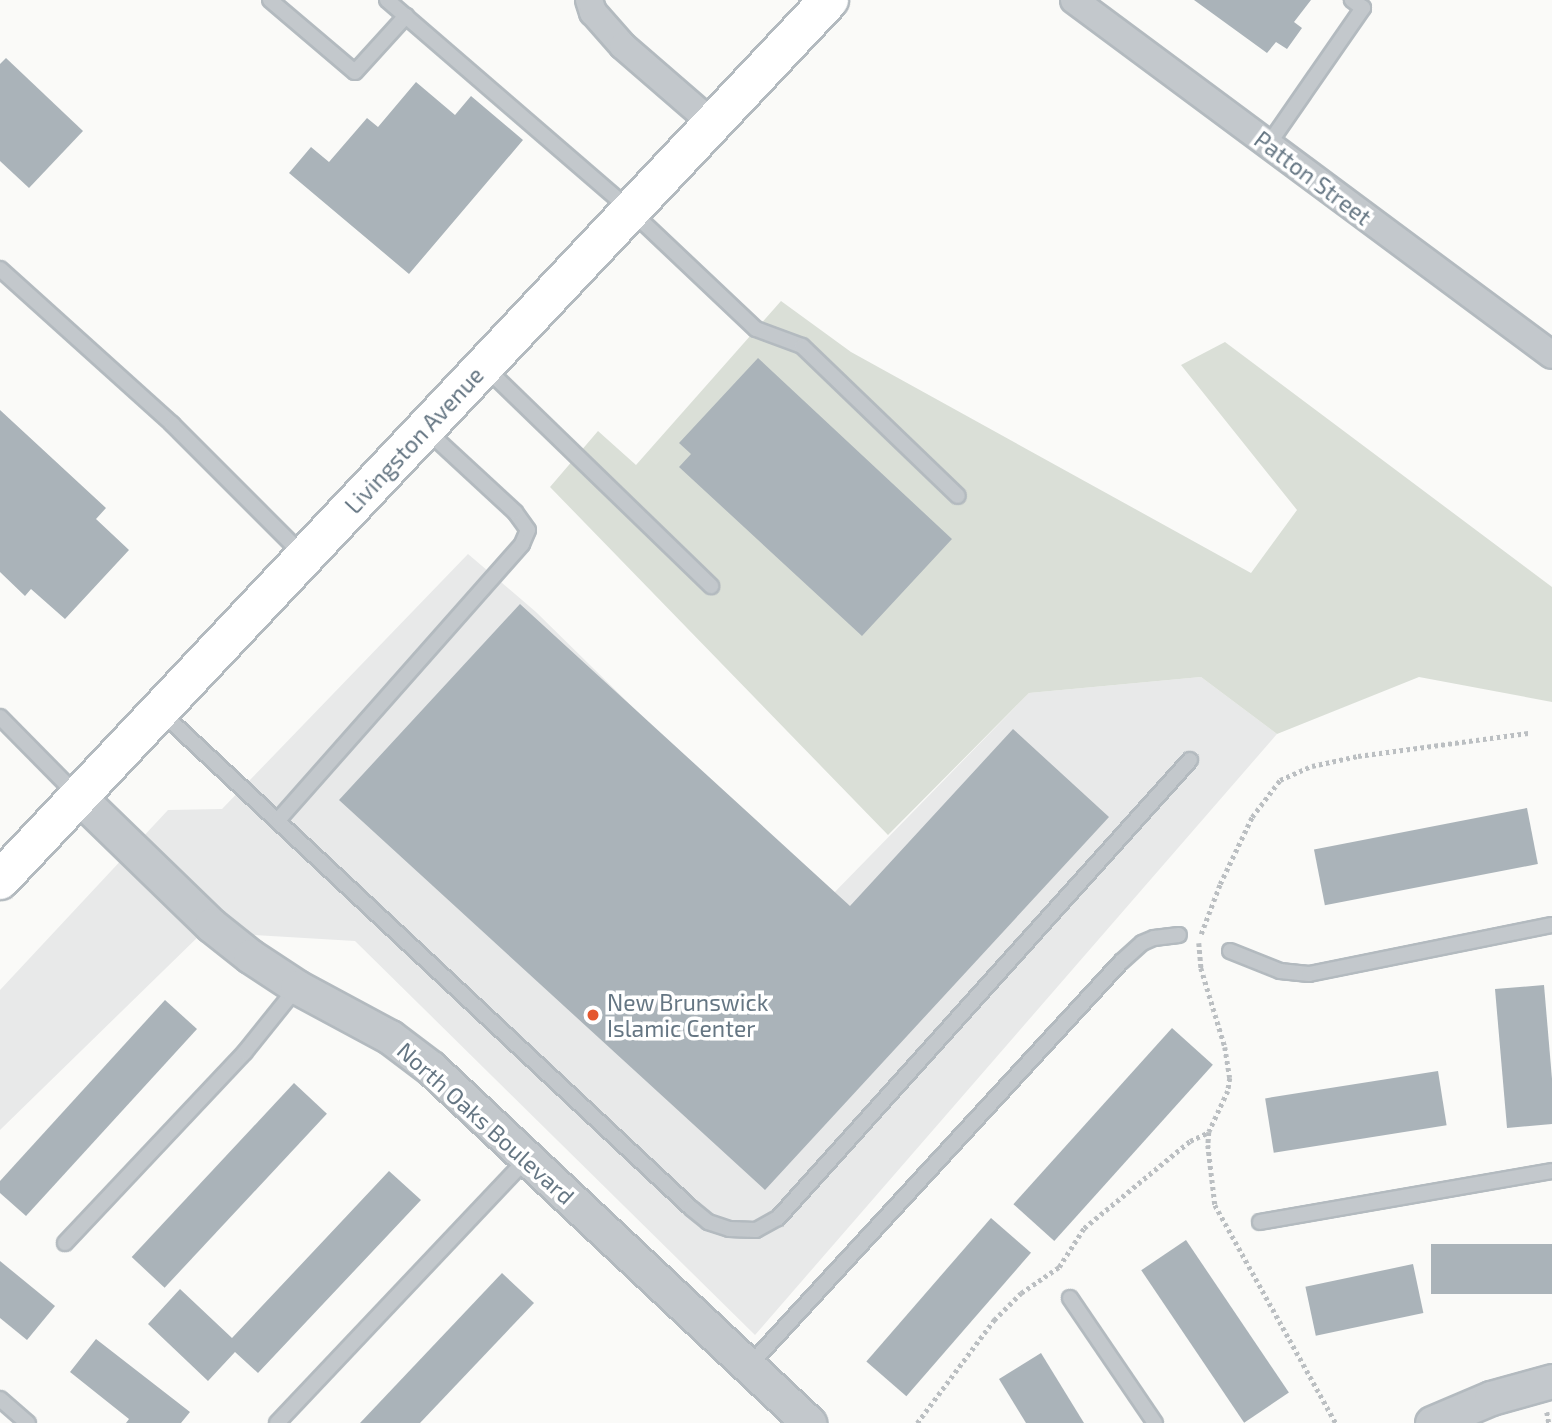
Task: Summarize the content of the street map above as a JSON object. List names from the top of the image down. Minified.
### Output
{"streets":{"main road":["Livingston Avenue"],"street":["Patton Street","North Oaks Boulevard"]},"crossings":[["Livingston Avenue","North Oaks Boulevard"]],"places":["New Brunswick Islamic Center"]}
